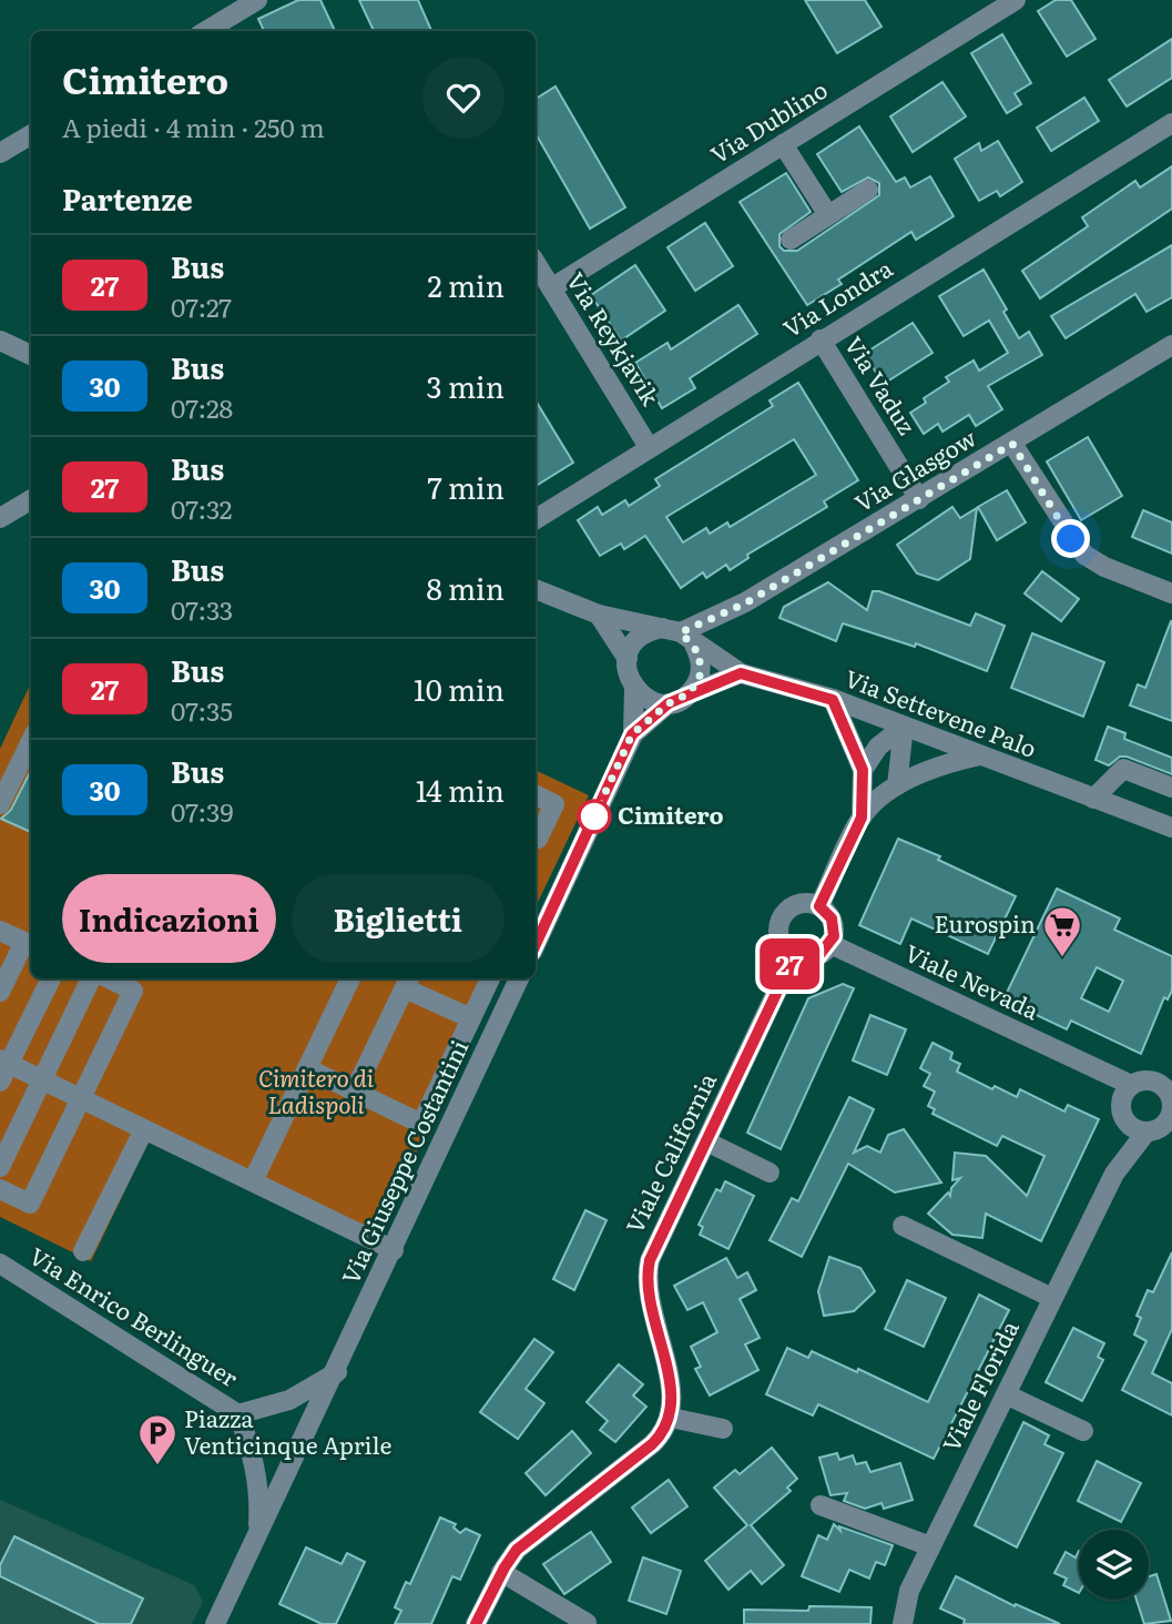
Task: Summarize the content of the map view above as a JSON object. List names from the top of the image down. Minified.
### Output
{"streets":{"street":["Via Dublino","Via Londra","Via Reykjavik","Via Vaduz","Via Glasgow","Via Settevene Palo","Viale Nevada","Viale California","Via Giuseppe Costantini","Via Enrico Berlinguer","Viale Florida"]},"crossings":[["Via Dublino","Via Reykjavik"],["Via Londra","Via Reykjavik"],["Via Londra","Via Vaduz"],["Via Vaduz","Via Glasgow"],["Via Glasgow","Via Settevene Palo"],["Viale Nevada","Viale California"],["Viale Nevada","Viale Florida"]],"parks":["Cimitero di Ladispoli"],"places":{"other":["Cimitero"],"supermarket":["Eurospin"],"parking":["Piazza Venticinque Aprile"]},"lines":["bus line 27"],"page":{"on_map":"27","heading":[["Cimitero","A piedi · 4 min · 250 m"],"Partenze"],"list":[{"mark":"27","name":"Bus","note":"07:27","value":"2 min"},{"mark":"30","name":"Bus","note":"07:28","value":"3 min"},{"mark":"27","name":"Bus","note":"07:32","value":"7 min"},{"mark":"30","name":"Bus","note":"07:33","value":"8 min"},{"mark":"27","name":"Bus","note":"07:35","value":"10 min"},{"mark":"30","name":"Bus","note":"07:39","value":"14 min"}],"buttons":["Indicazioni","Biglietti"]}}
